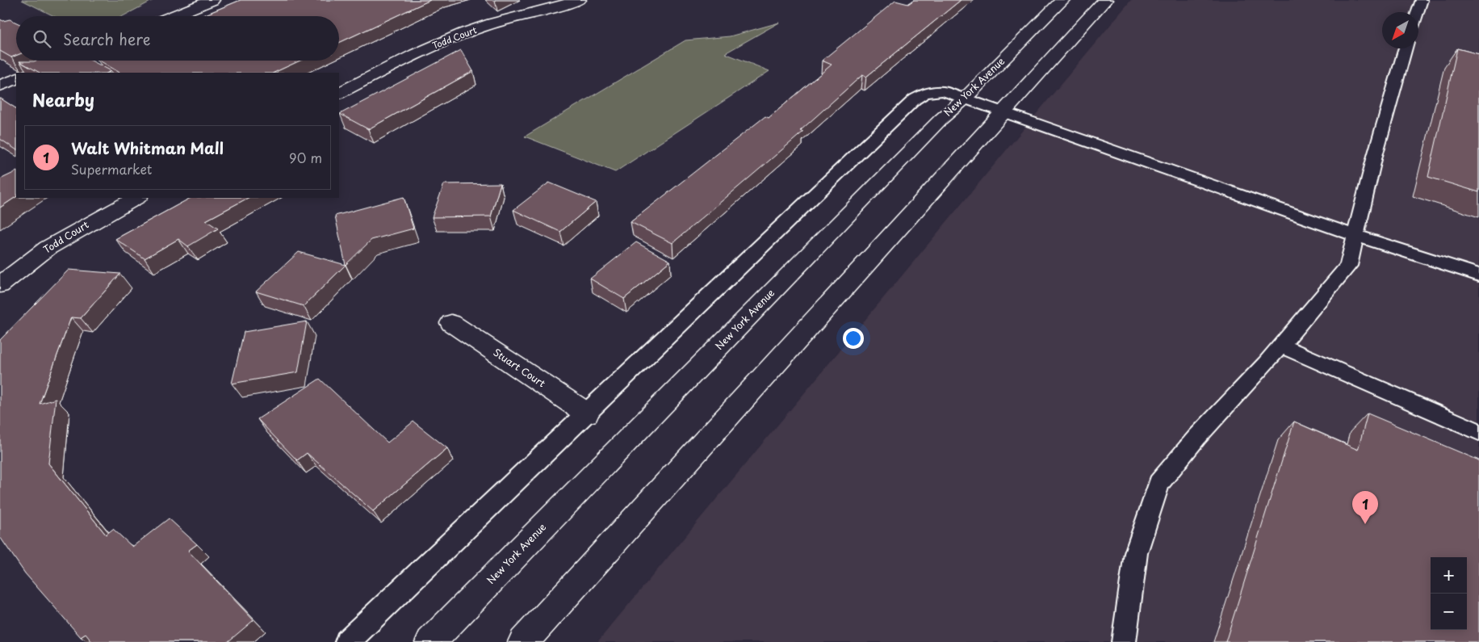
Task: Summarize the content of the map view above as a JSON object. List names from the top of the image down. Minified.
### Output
{"streets":{"street":["Todd Court","New York Avenue","Stuart Court"]},"north":"bottom left","page":{"search":"Search here","heading":"Nearby","list":[{"mark":"1","name":"Walt Whitman Mall","note":"Supermarket","value":"90 m"}],"pins":"1","map_buttons":["+","−"]}}
